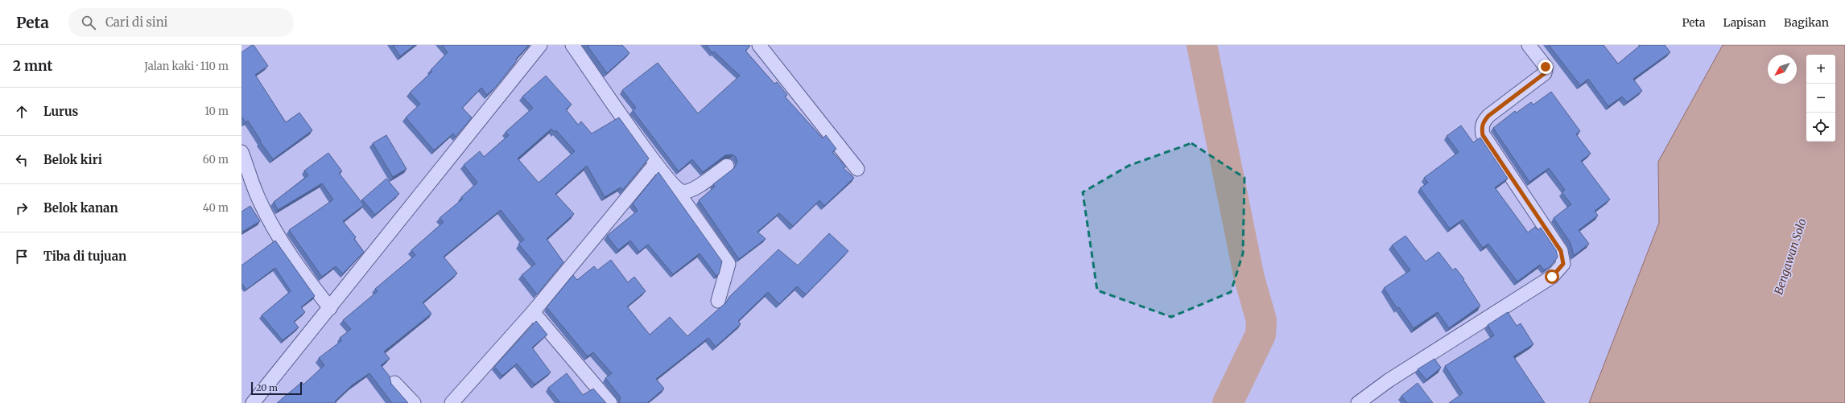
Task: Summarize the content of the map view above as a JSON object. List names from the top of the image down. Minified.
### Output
{"water":["Bengawan Solo"],"scale_bar":"20 m","north":"bottom left","page":{"header":"Peta","search":"Cari di sini","nav":["Peta","Lapisan","Bagikan"],"heading":["2 mnt","Jalan kaki · 110 m"],"map_buttons":["+","−"],"list":[["Lurus","10 m"],["Belok kiri","60 m"],["Belok kanan","40 m"],"Tiba di tujuan"],"scale":"20 m"}}
